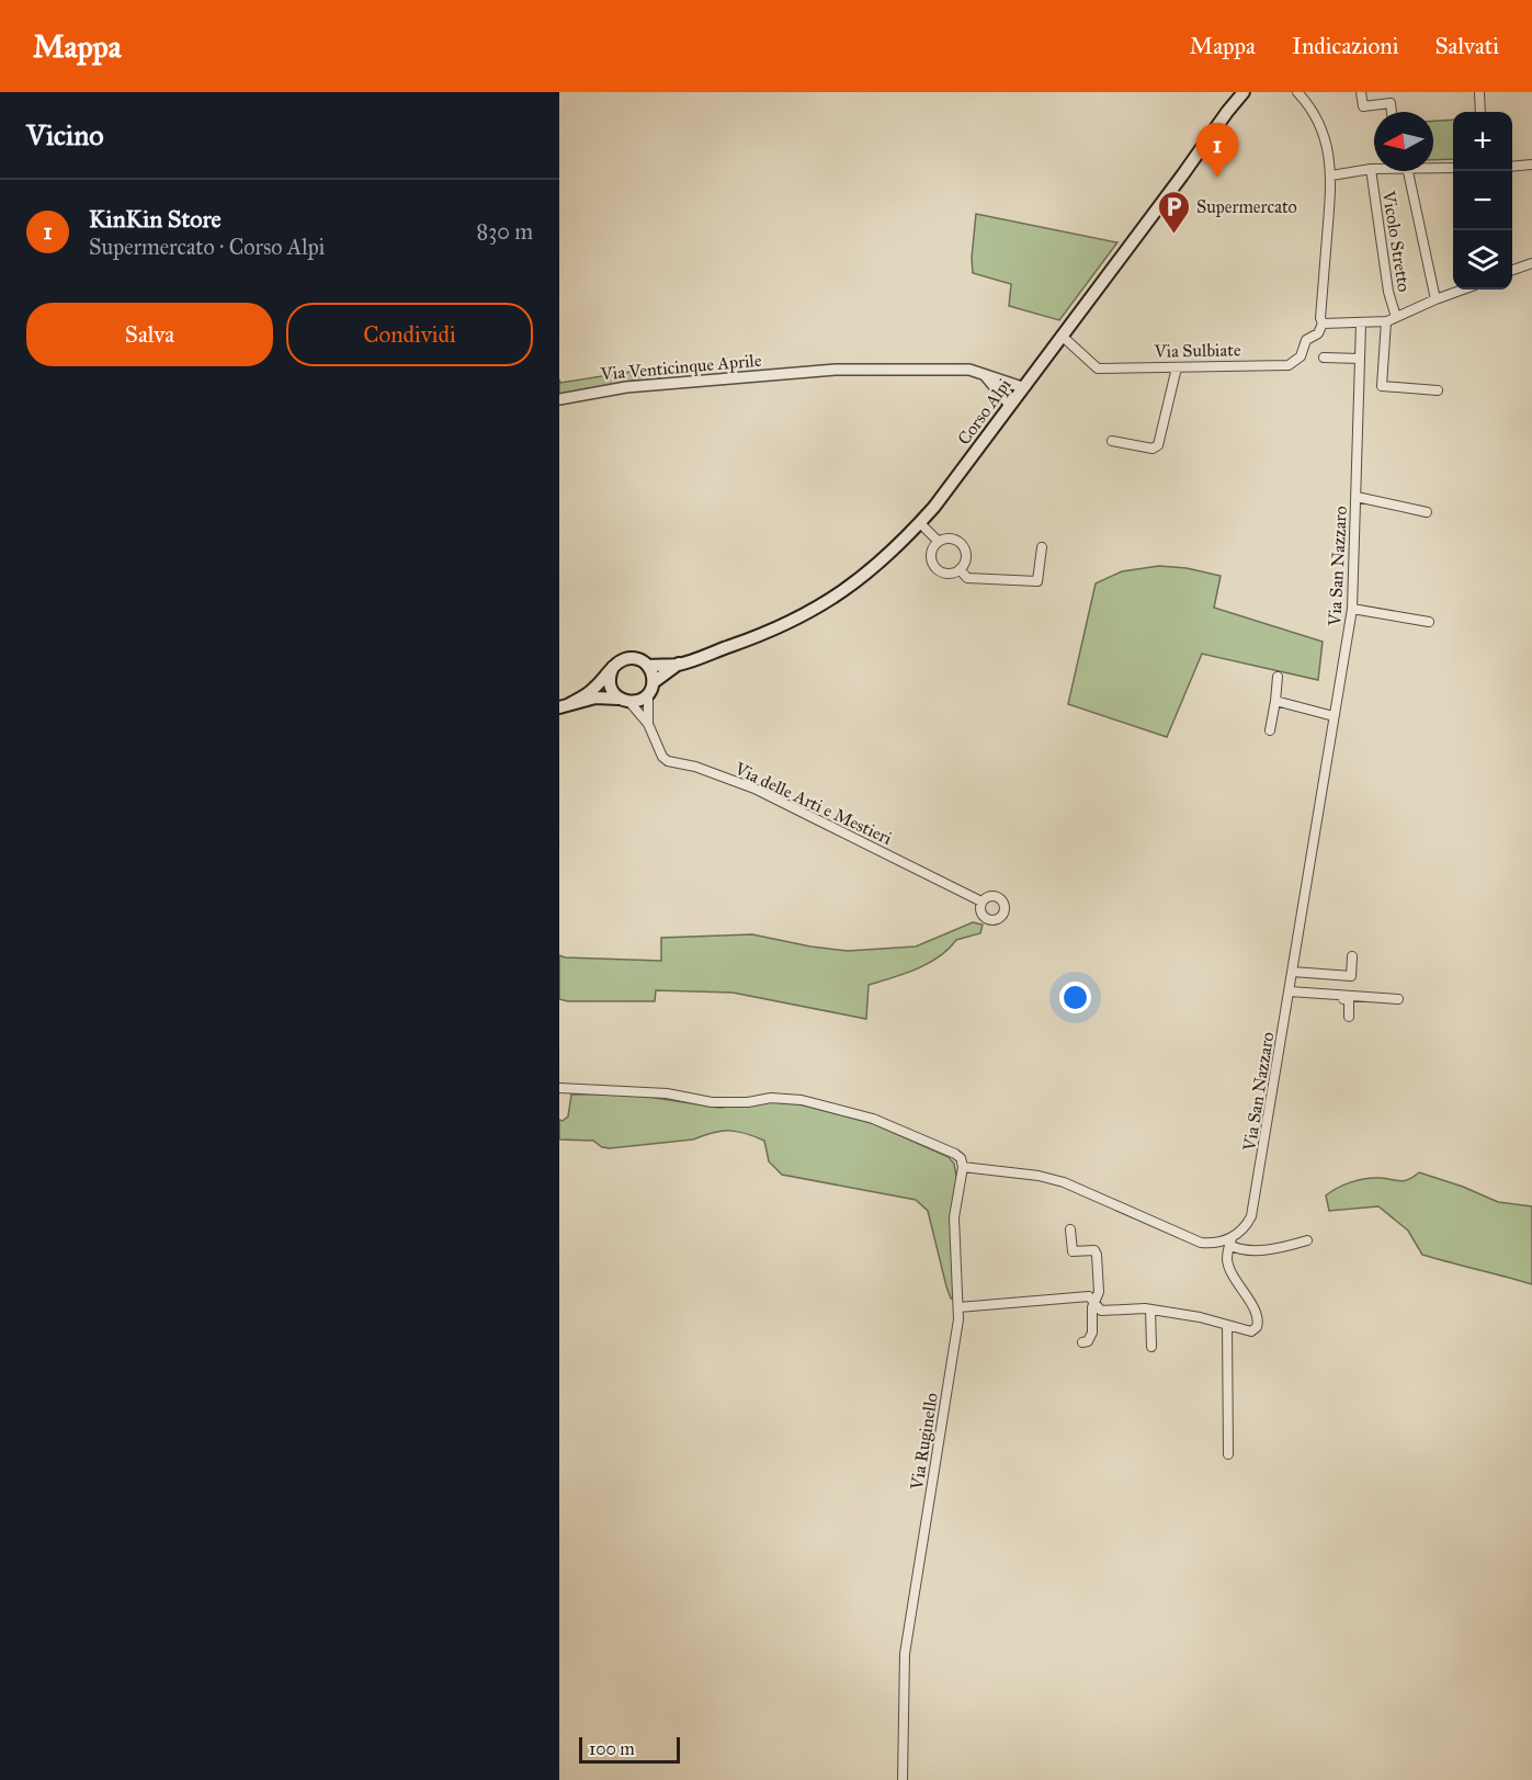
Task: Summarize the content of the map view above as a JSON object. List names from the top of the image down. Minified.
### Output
{"streets":{"main road":["Corso Alpi"],"street":["Vicolo Stretto","Via Sulbiate","Via Venticinque Aprile","Via San Nazzaro","Via delle Arti e Mestieri","Via Ruginello"]},"crossings":[["Via Sulbiate","Corso Alpi"],["Corso Alpi","Via delle Arti e Mestieri"]],"places":{"parking":["Supermercato"]},"scale_bar":"100 m","north":"left","page":{"header":"Mappa","nav":["Mappa","Indicazioni","Salvati"],"heading":"Vicino","map_buttons":["+","−"],"pins":"1","list":[{"mark":"1","name":"KinKin Store","note":"Supermercato · Corso Alpi","value":"830 m"}],"buttons":["Salva","Condividi"],"scale":"100 m"}}
